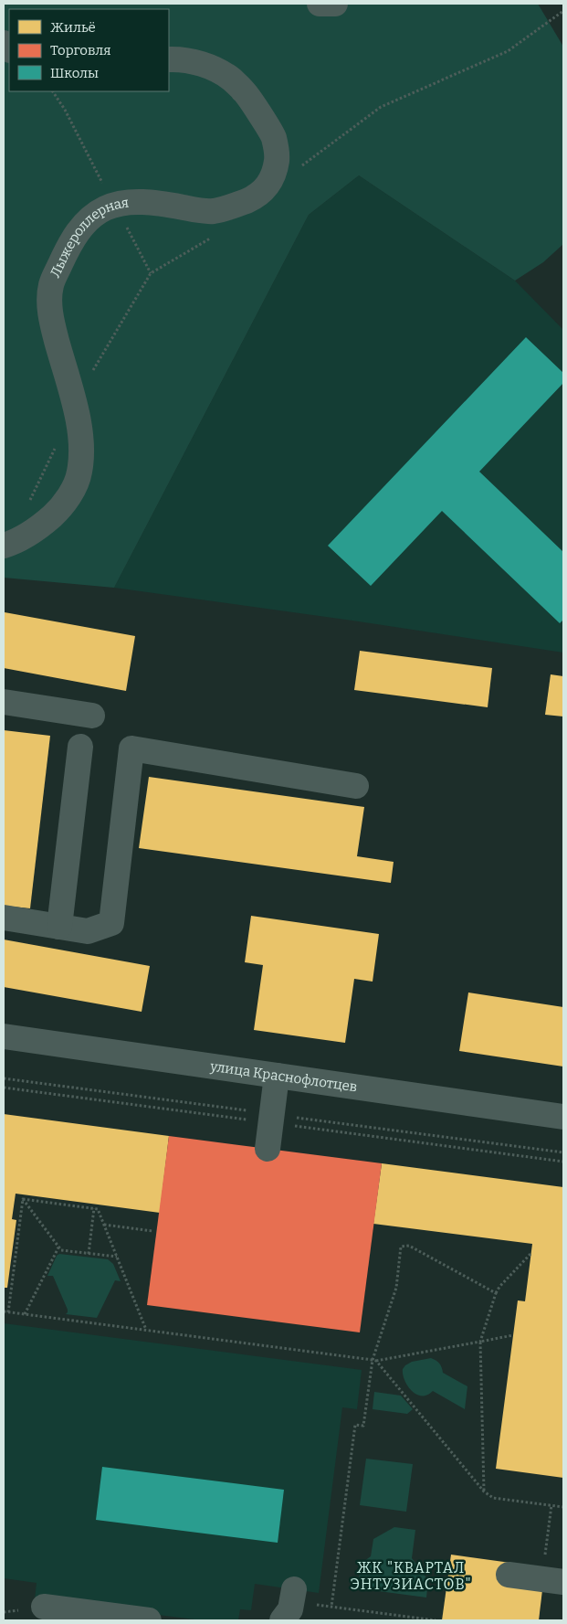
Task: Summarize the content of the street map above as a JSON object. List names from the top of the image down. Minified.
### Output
{"streets":{"street":["Лыжероллерная","улица Краснофлотцев"]},"districts":["ЖК \"КВАРТАЛ ЭНТУЗИАСТОВ\""],"legend":["Жильё","Торговля","Школы"]}
